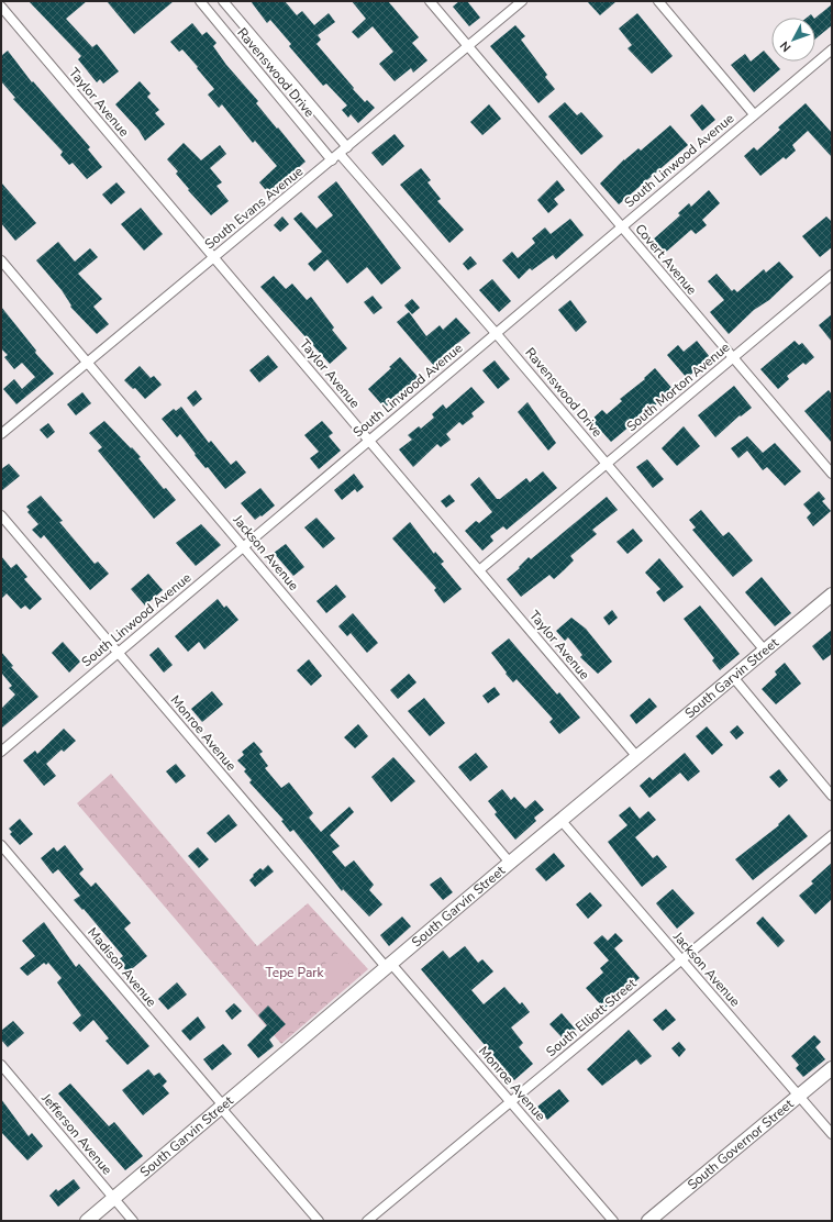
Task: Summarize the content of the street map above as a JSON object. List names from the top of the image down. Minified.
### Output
{"streets":{"street":["Ravenswood Drive","Taylor Avenue","South Linwood Avenue","South Evans Avenue","Covert Avenue","South Morton Avenue","Jackson Avenue","South Garvin Street","Monroe Avenue","Madison Avenue","South Elliott Street","Jefferson Avenue","South Governor Street"]},"crossings":[["Ravenswood Drive","South Linwood Avenue"],["Ravenswood Drive","South Evans Avenue"],["Ravenswood Drive","South Morton Avenue"],["Ravenswood Drive","South Garvin Street"],["Taylor Avenue","South Linwood Avenue"],["Taylor Avenue","South Evans Avenue"],["Taylor Avenue","South Morton Avenue"],["Taylor Avenue","South Garvin Street"],["South Linwood Avenue","Covert Avenue"],["South Linwood Avenue","Jackson Avenue"],["South Linwood Avenue","Monroe Avenue"],["South Evans Avenue","Covert Avenue"],["South Evans Avenue","Jackson Avenue"],["Covert Avenue","South Morton Avenue"],["Jackson Avenue","South Garvin Street"],["Jackson Avenue","South Elliott Street"],["Jackson Avenue","South Governor Street"],["South Garvin Street","Monroe Avenue"],["South Garvin Street","Madison Avenue"],["South Garvin Street","Jefferson Avenue"],["Monroe Avenue","South Elliott Street"]],"parks":["Tepe Park"],"north":"bottom left"}
